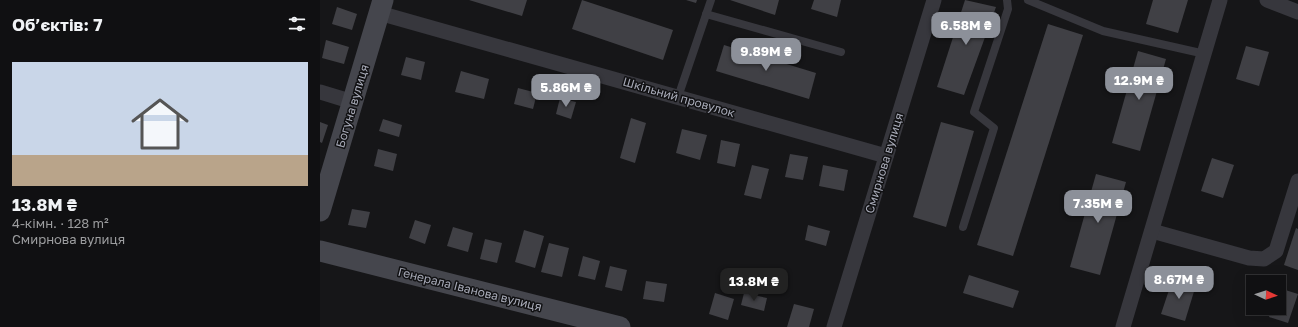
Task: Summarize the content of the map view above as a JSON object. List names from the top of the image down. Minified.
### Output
{"streets":{"street":["Шкільний провулок","Богуна вулиця","Смирнова вулиця","Генерала Іванова вулиця"]},"crossings":[["Шкільний провулок","Богуна вулиця"],["Шкільний провулок","Смирнова вулиця"]],"north":"right","page":{"heading":"Об’єктів: 7","price":["6.58M ₴","9.89M ₴","12.9M ₴","5.86M ₴","7.35M ₴","8.67M ₴","13.8M ₴"],"list":[{"name":"13.8M ₴","note":"4-кімн. · 128 m² · Смирнова вулиця"}]}}
